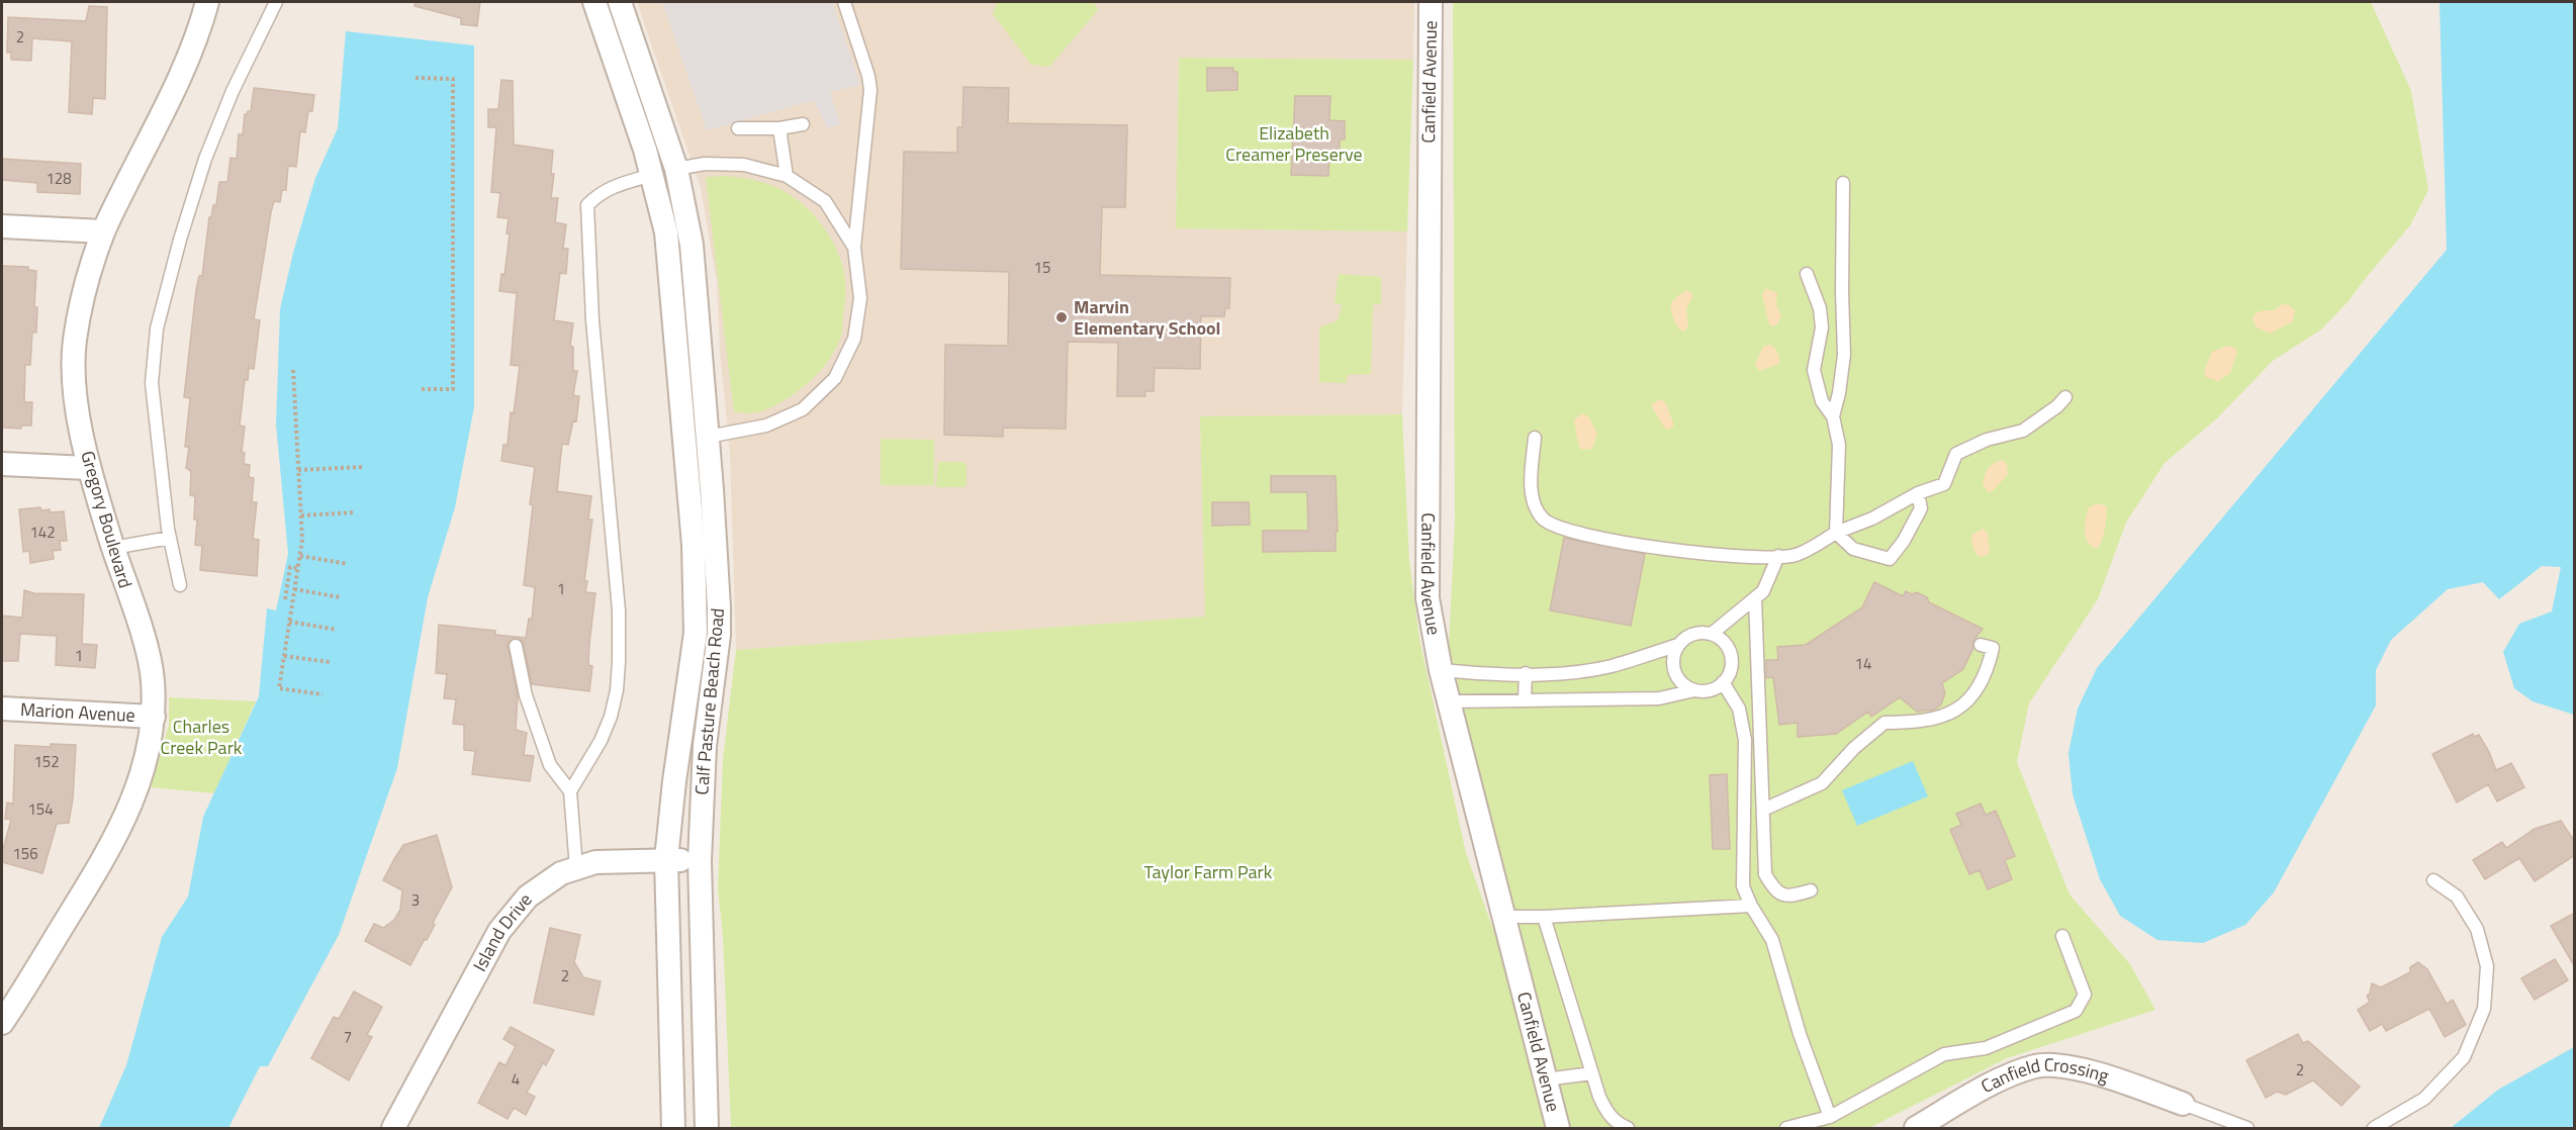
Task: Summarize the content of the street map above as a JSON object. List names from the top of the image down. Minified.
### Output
{"streets":{"street":["Canfield Avenue","Gregory Boulevard","Calf Pasture Beach Road","Marion Avenue","Island Drive","Canfield Crossing"]},"crossings":[["Gregory Boulevard","Marion Avenue"],["Calf Pasture Beach Road","Island Drive"]],"parks":["Elizabeth Creamer Preserve","Charles Creek Park","Taylor Farm Park"],"places":["Marvin Elementary School"],"house_numbers":["2","128","15","142","1","1","14","152","154","156","3","2","7","2","4"]}
